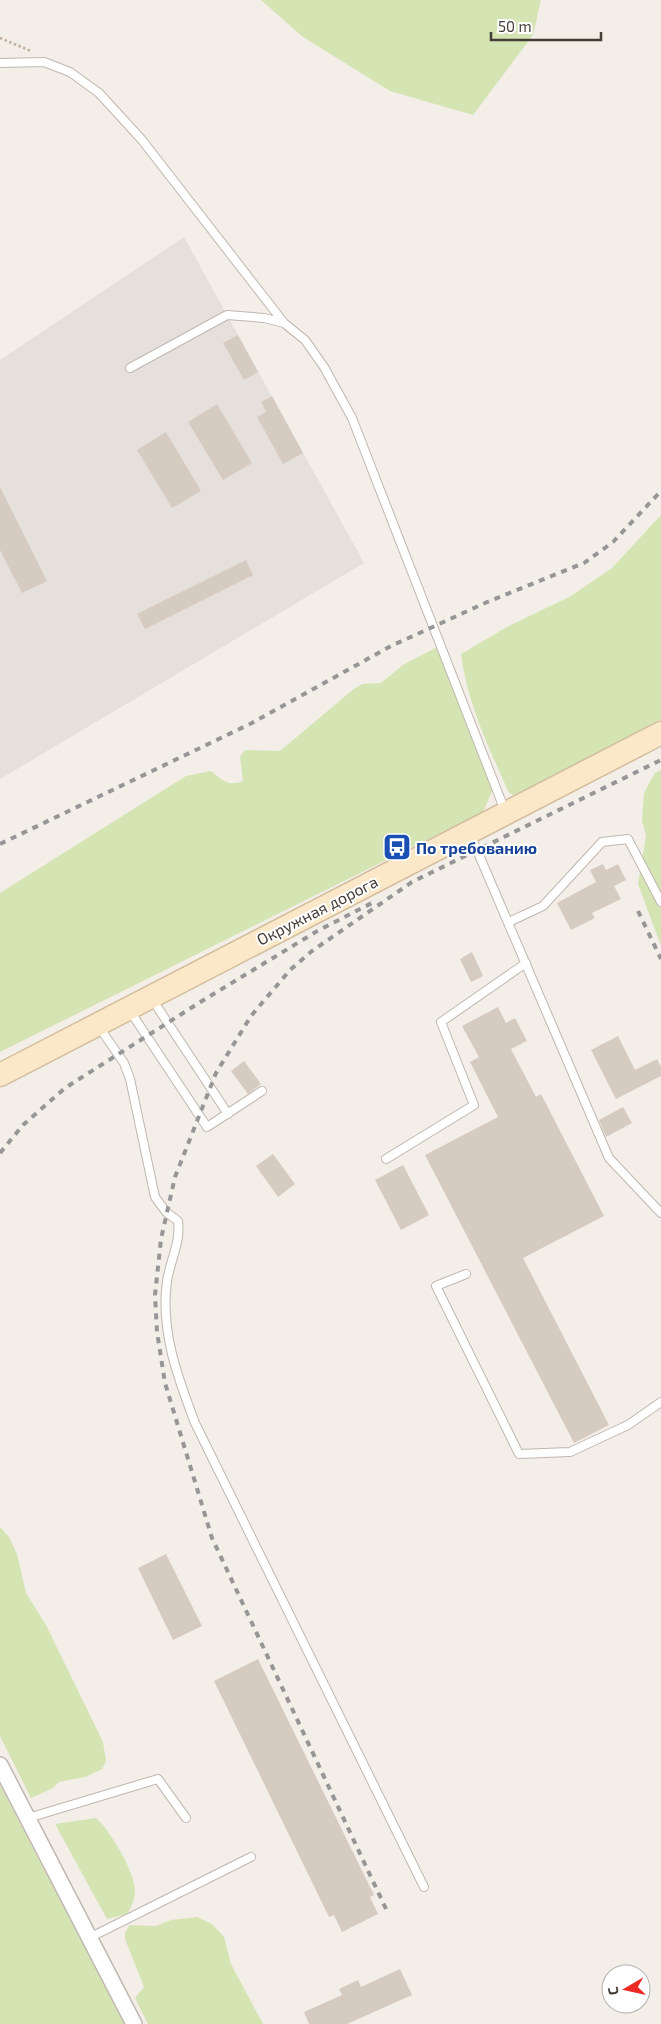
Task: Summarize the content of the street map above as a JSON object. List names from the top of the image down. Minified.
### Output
{"streets":{"main road":["Окружная дорога"]},"places":{"bus stop":["По требованию"]},"scale_bar":"50 m","north":"left"}
